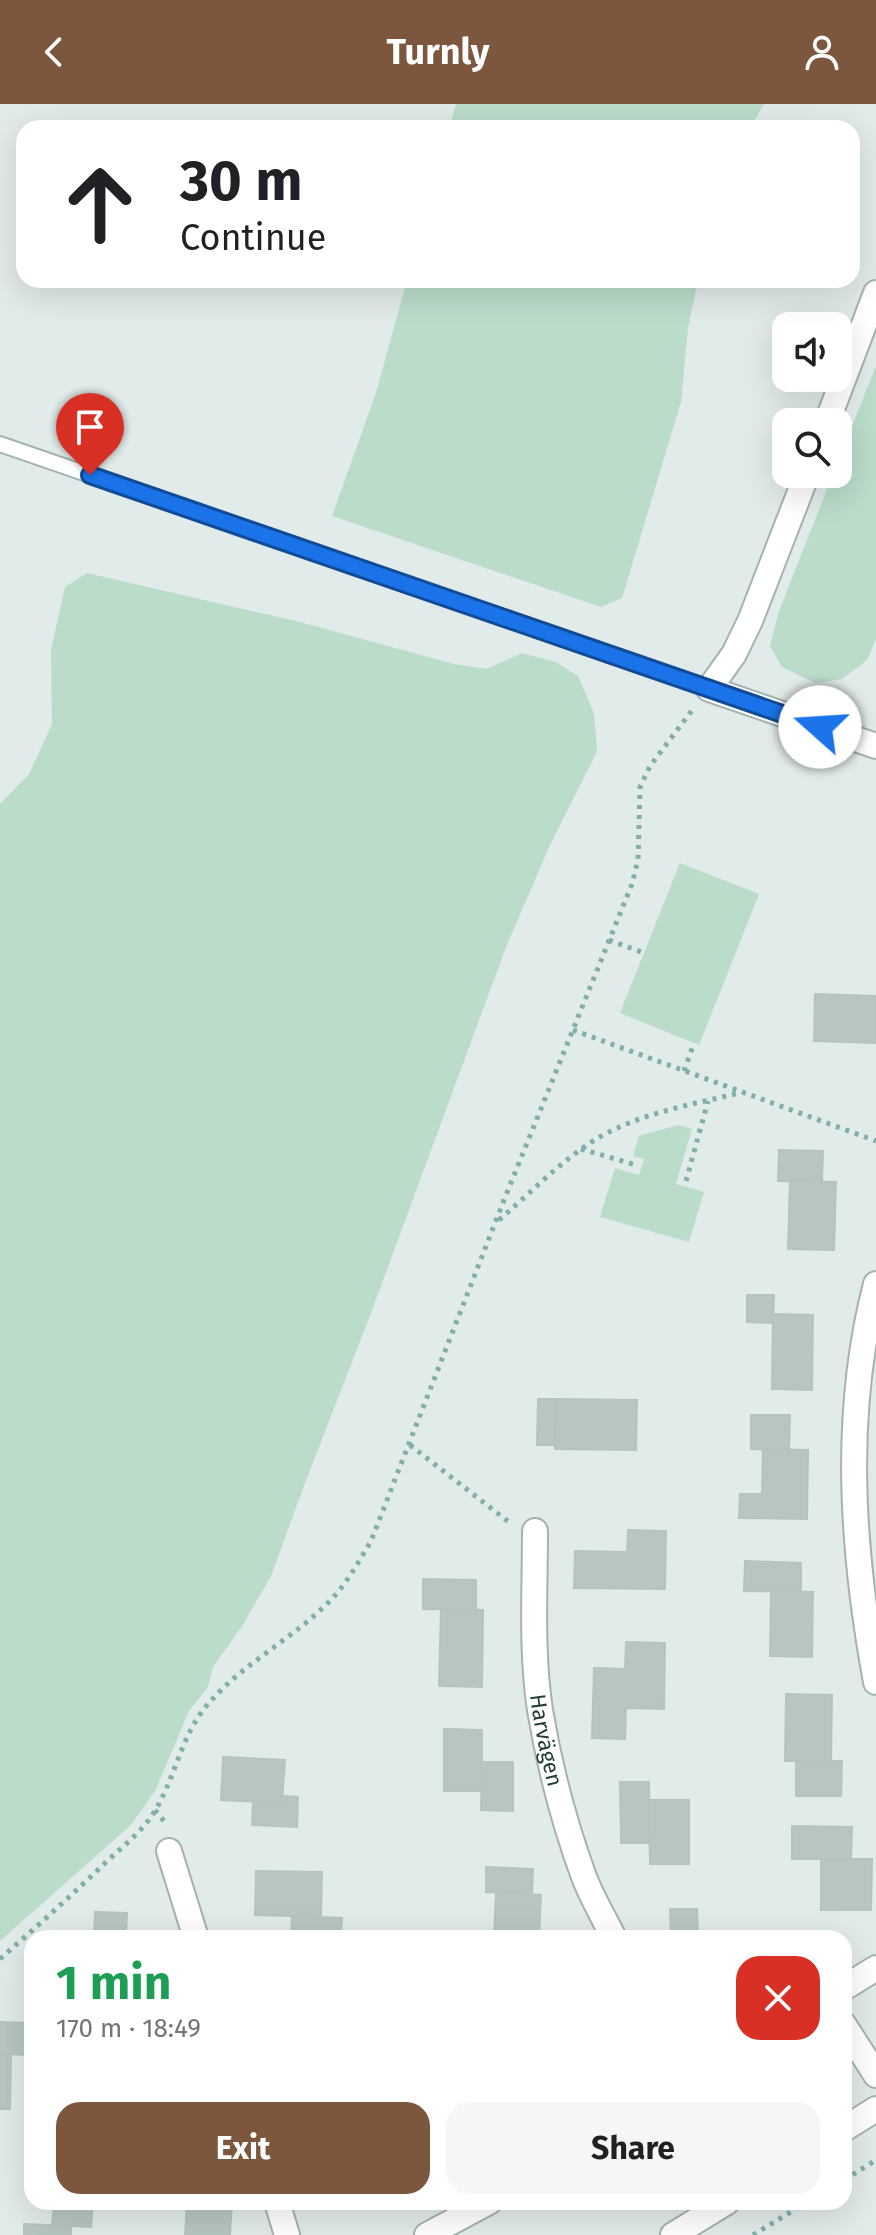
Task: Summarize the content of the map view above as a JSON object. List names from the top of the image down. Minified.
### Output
{"streets":{"street":["Harvägen"]},"page":{"header":"Turnly","turn":["30 m","Continue"],"heading":["1 min","170 m · 18:49"],"buttons":["Exit","Share"]}}
